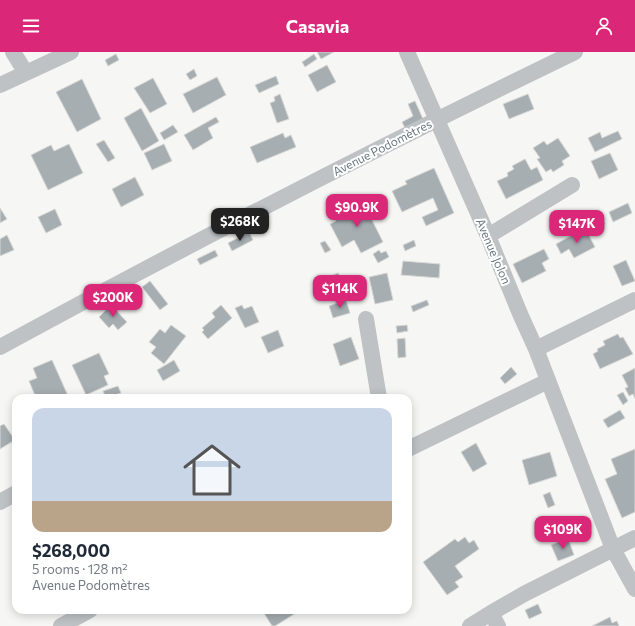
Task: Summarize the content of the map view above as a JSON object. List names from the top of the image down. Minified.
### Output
{"streets":{"street":["Avenue Podomètres","Avenue Jolon"]},"crossings":[["Avenue Podomètres","Avenue Jolon"]],"page":{"header":"Casavia","price":["$90.9K","$268K","$147K","$114K","$200K","$109K"],"list":[{"name":"$268,000","note":"5 rooms · 128 m² · Avenue Podomètres"}]}}
